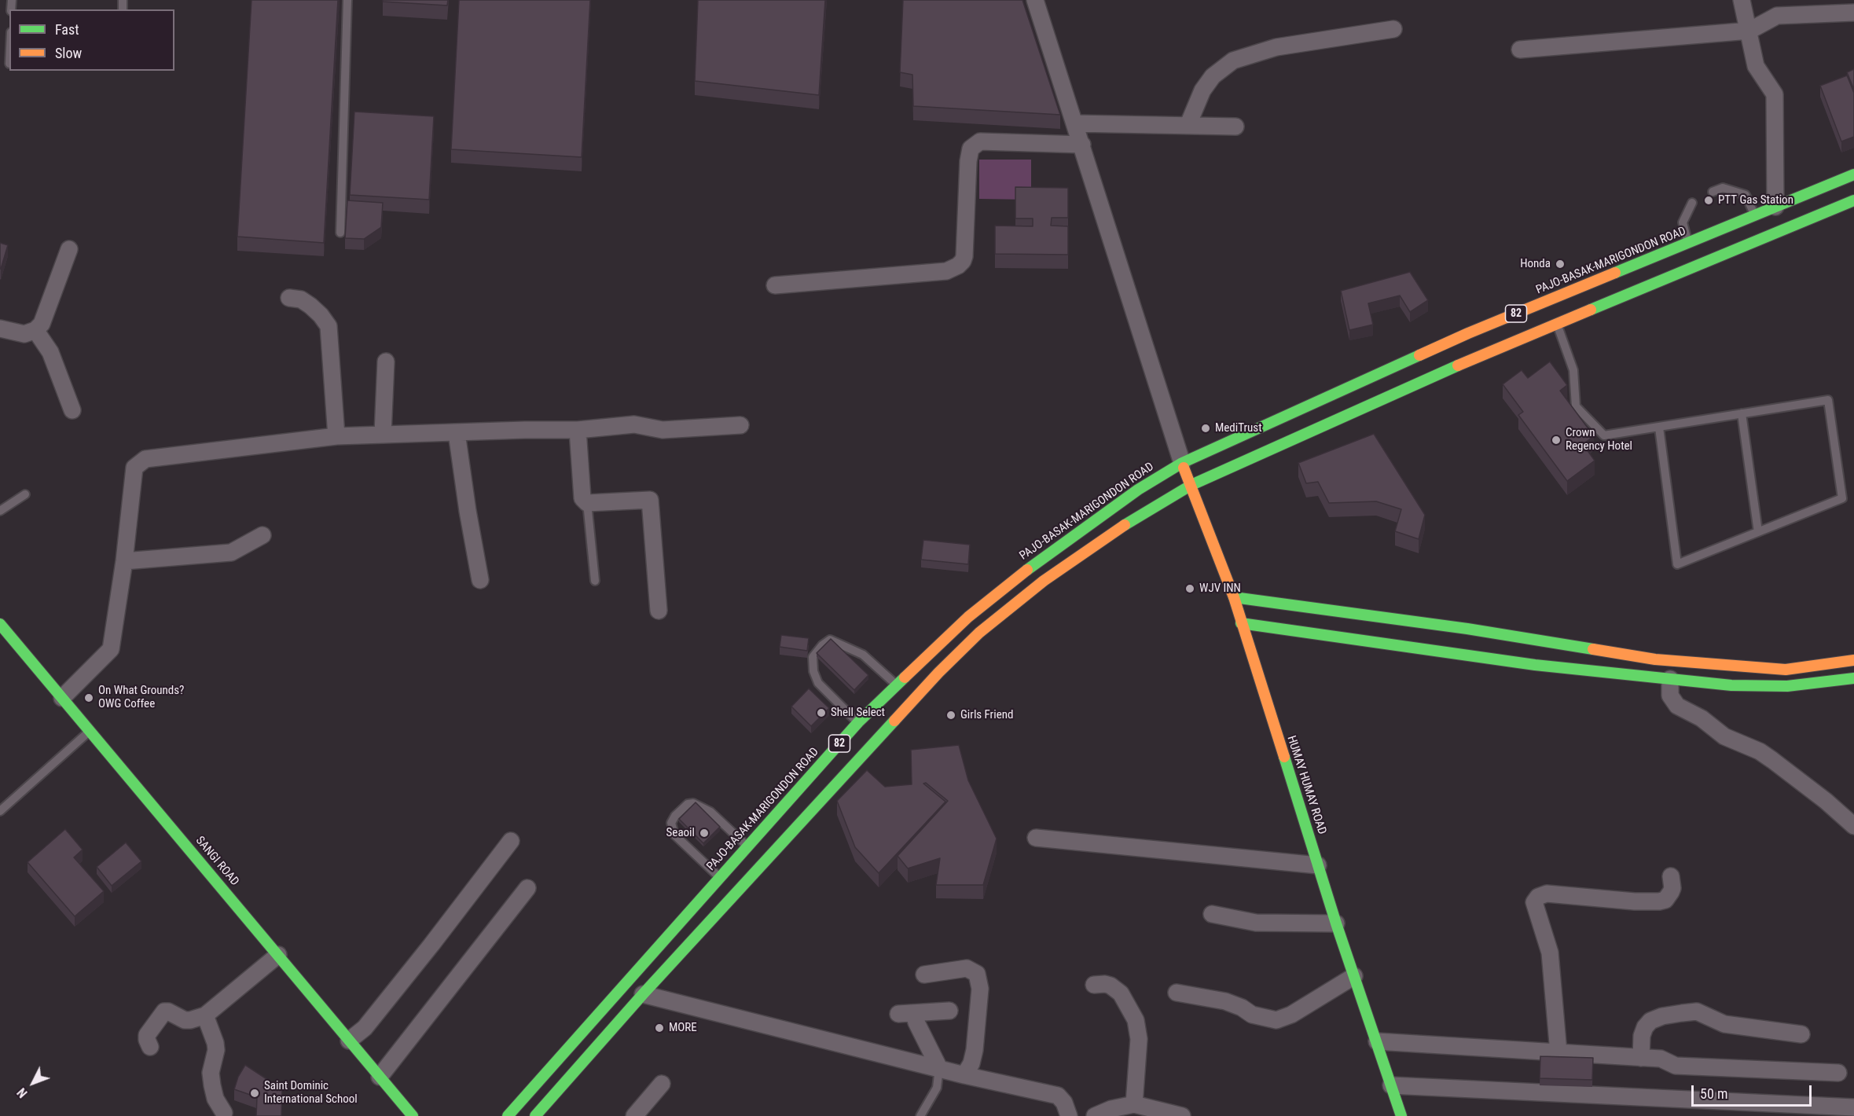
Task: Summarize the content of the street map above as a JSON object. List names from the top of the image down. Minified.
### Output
{"streets":{"main road":["PAJO-BASAK-MARIGONDON ROAD","82","HUMAY HUMAY ROAD","SANGI ROAD"]},"crossings":[["PAJO-BASAK-MARIGONDON ROAD","HUMAY HUMAY ROAD"]],"places":["PTT Gas Station","Honda","MediTrust","Crown Regency Hotel","WJV INN","On What Grounds? OWG Coffee","Shell Select","Girls Friend","Seaoil","MORE","Saint Dominic International School"],"legend":["Fast","Slow"],"scale_bar":"50 m","north":"bottom left"}
